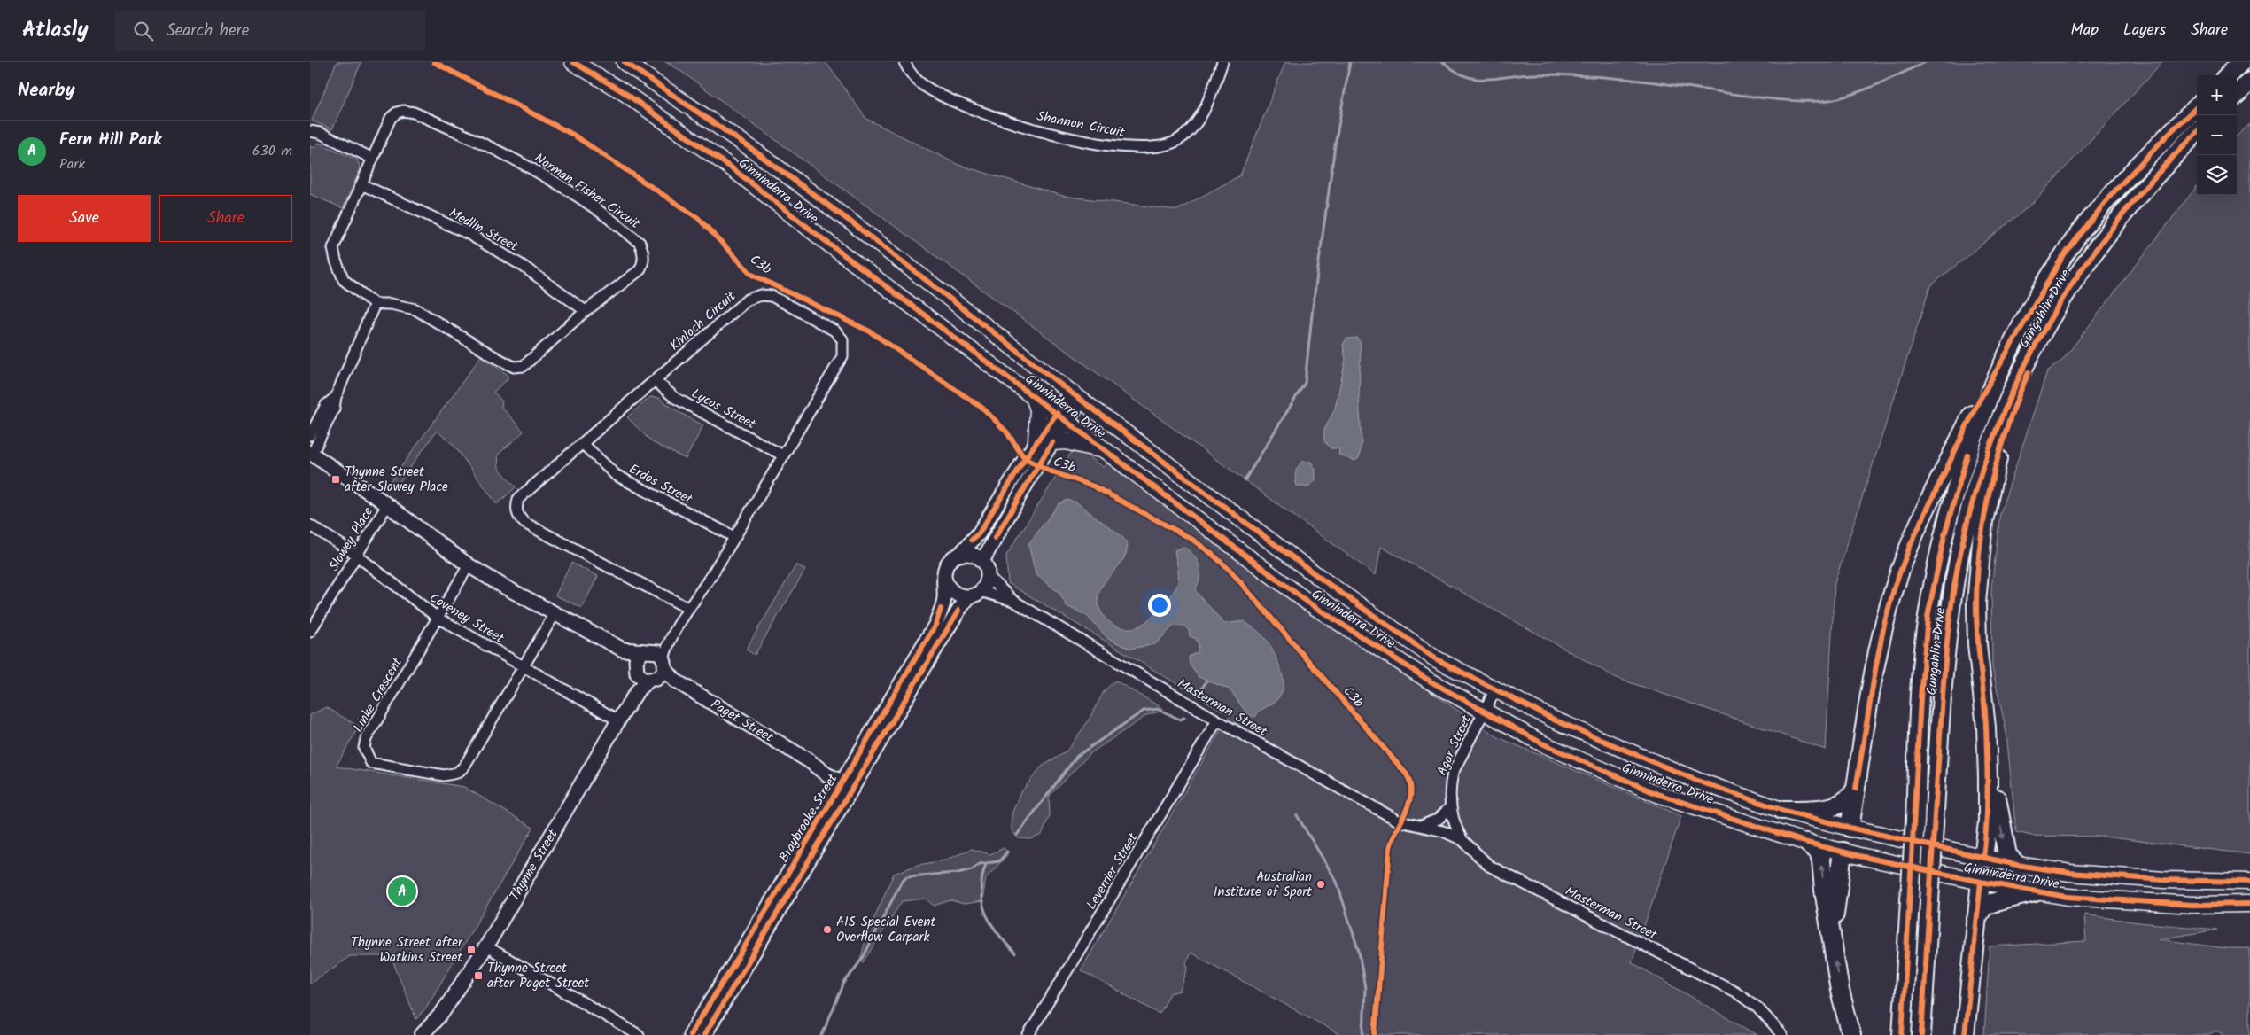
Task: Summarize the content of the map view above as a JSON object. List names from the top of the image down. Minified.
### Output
{"streets":{"highway":["Gungahlin Drive"],"main road":["Ginninderra Drive"],"street":["Shannon Circuit","Norman Fisher Circuit","Medlin Street","Kinloch Circuit","Lycos Street","Erdos Street","Slowey Place","Coveney Street","Linke Crescent","Masterman Street","Paget Street","Agar Street","Braybrooke Street","Thynne Street","Leverrier Street"],"cycle path":["C3b"]},"crossings":[["Norman Fisher Circuit","Medlin Street"],["Ginninderra Drive","Agar Street"],["Kinloch Circuit","Lycos Street"],["Kinloch Circuit","Erdos Street"],["Kinloch Circuit","Paget Street"],["Kinloch Circuit","Thynne Street"],["Slowey Place","Coveney Street"],["Coveney Street","Linke Crescent"],["Coveney Street","Thynne Street"],["Masterman Street","Agar Street"],["Masterman Street","Braybrooke Street"],["Masterman Street","Leverrier Street"],["Paget Street","Braybrooke Street"],["Paget Street","Thynne Street"]],"places":{"transit":["Thynne Street after Slowey Place","Thynne Street after Watkins Street","Thynne Street after Paget Street"],"other":["Australian Institute of Sport","AIS Special Event Overflow Carpark"]},"page":{"header":"Atlasly","search":"Search here","nav":["Map","Layers","Share"],"heading":"Nearby","map_buttons":["+","−"],"list":[{"mark":"A","name":"Fern Hill Park","note":"Park","value":"630 m"}],"buttons":["Save","Share"],"pins":"A"}}
